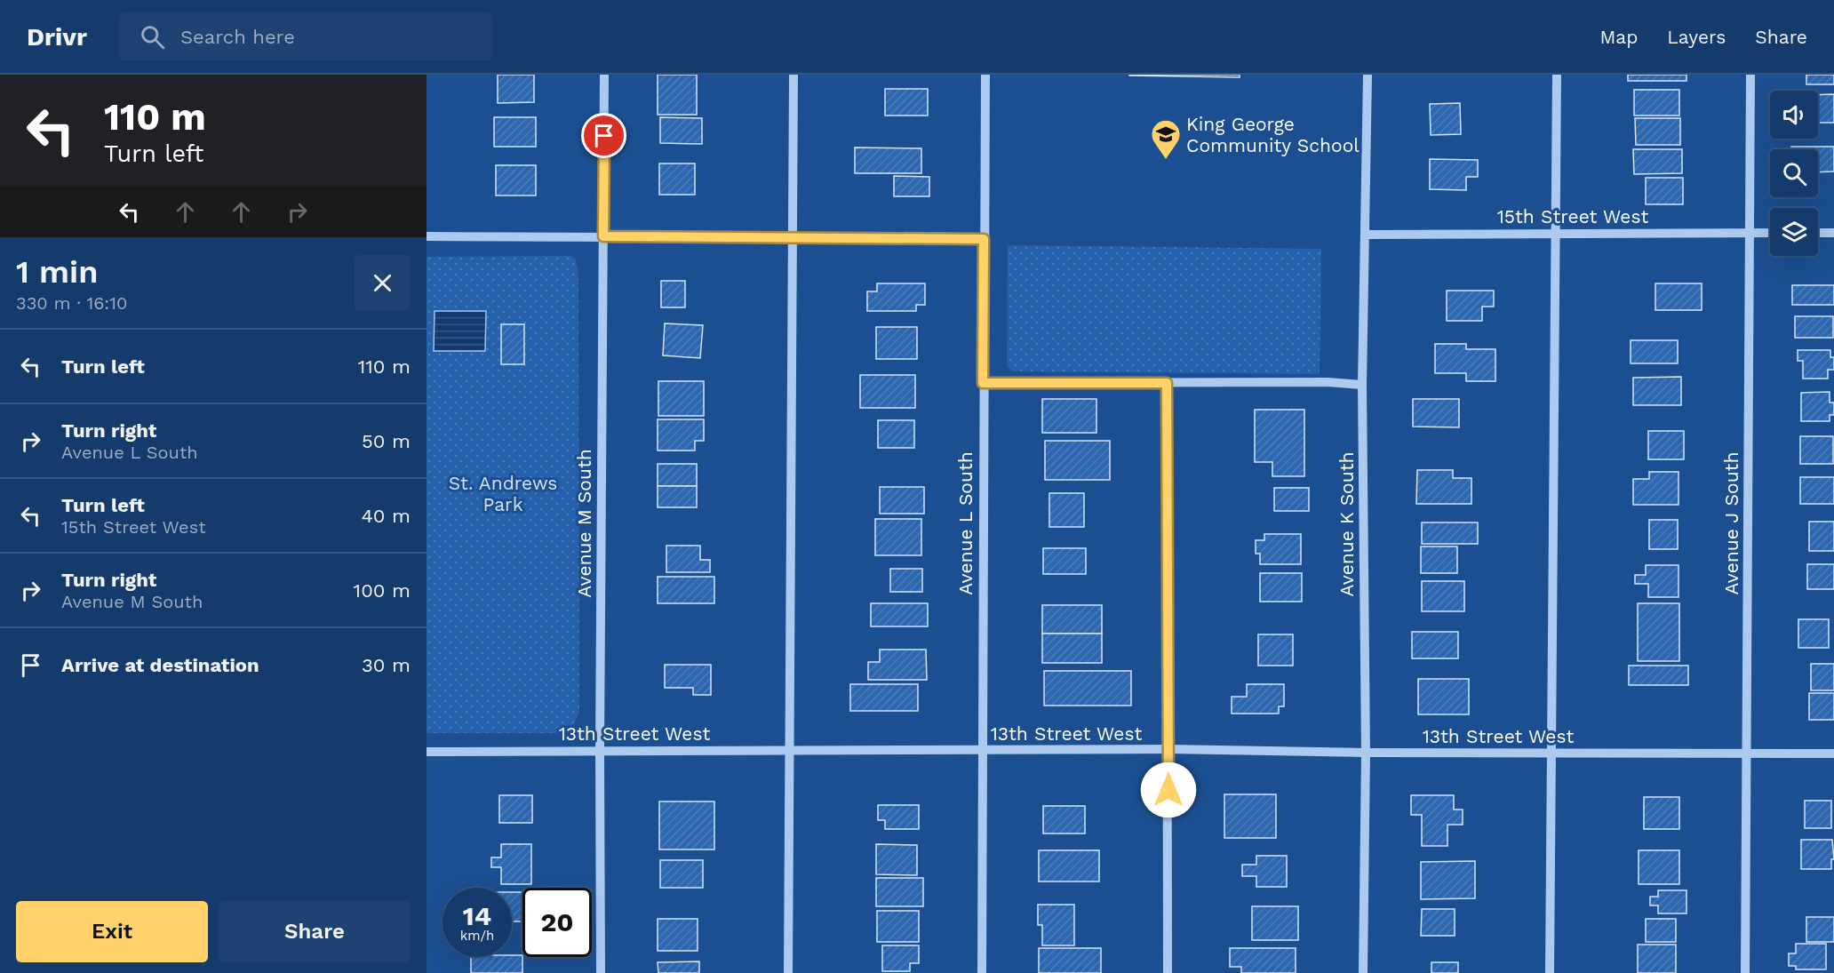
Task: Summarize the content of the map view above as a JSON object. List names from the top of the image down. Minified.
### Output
{"streets":{"street":["15th Street West","Avenue M South","Avenue L South","Avenue J South","Avenue K South","13th Street West"]},"crossings":[["15th Street West","Avenue J South"],["15th Street West","Avenue K South"],["Avenue M South","13th Street West"],["Avenue L South","13th Street West"],["Avenue J South","13th Street West"],["Avenue K South","13th Street West"]],"parks":["St. Andrews Park"],"places":{"school or university":["King George Community School"]},"page":{"header":"Drivr","search":"Search here","nav":["Map","Layers","Share"],"turn":["110 m","Turn left"],"heading":["1 min","330 m · 16:10"],"list":[{"name":"Turn left","value":"110 m"},{"name":"Turn right","note":"Avenue L South","value":"50 m"},{"name":"Turn left","note":"15th Street West","value":"40 m"},{"name":"Turn right","note":"Avenue M South","value":"100 m"},{"name":"Arrive at destination","value":"30 m"}],"speed":"14 km/h","limit":"20","buttons":["Exit","Share"]}}
